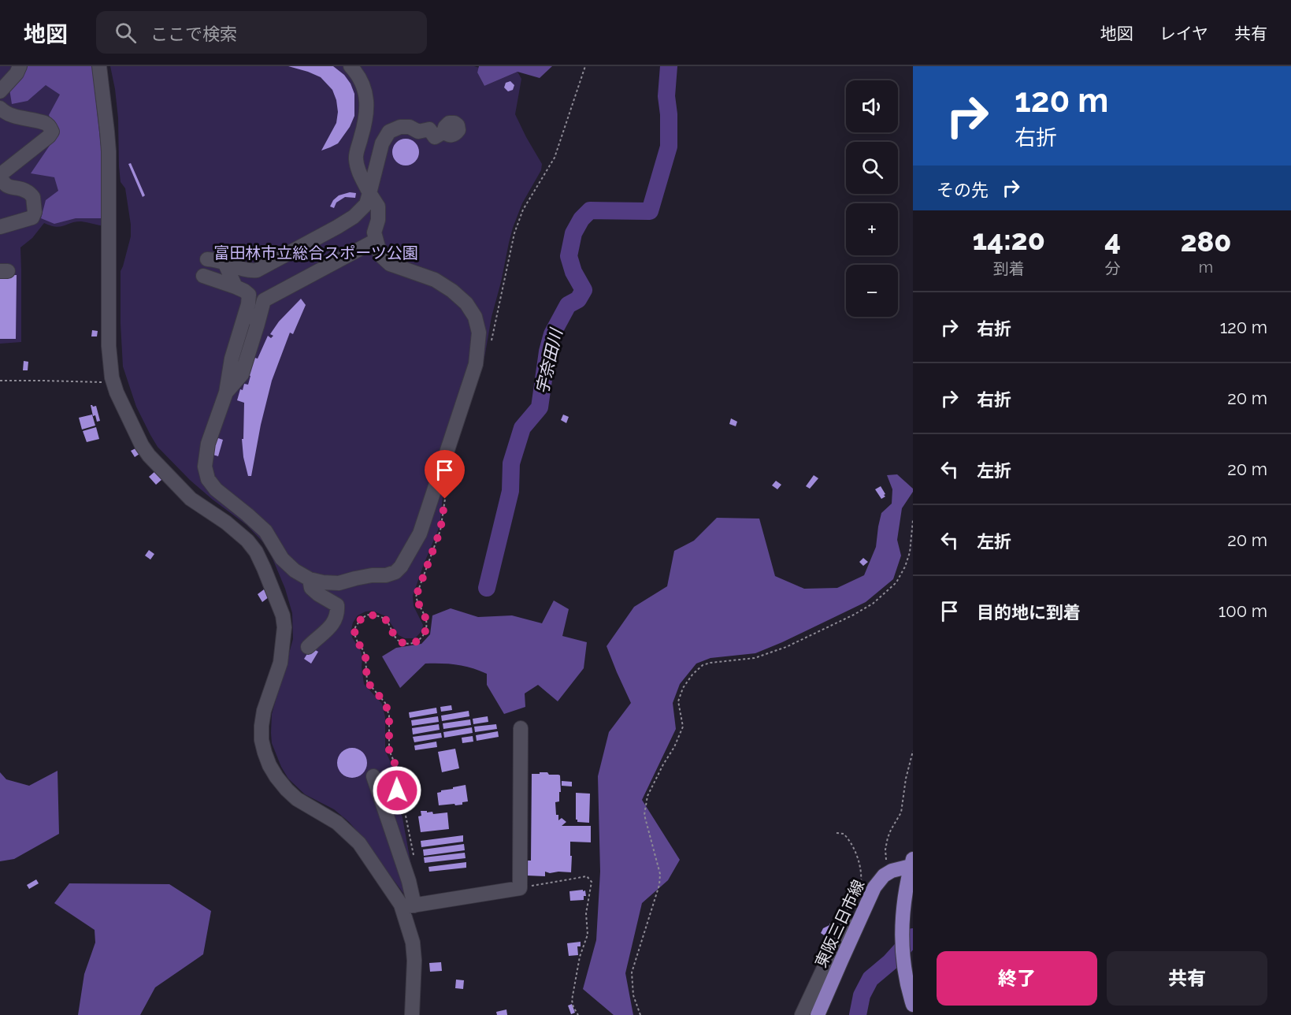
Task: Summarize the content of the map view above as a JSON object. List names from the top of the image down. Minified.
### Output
{"streets":{"main road":["東阪三日市線"]},"water":["宇奈田川"],"parks":["富田林市立総合スポーツ公園"],"page":{"header":"地図","search":"ここで検索","nav":["地図","レイヤ","共有"],"turn":["120 m","右折"],"map_buttons":["+","−"],"then":"その先","eta":["14:20","到着","4","分","280","m"],"list":[{"name":"右折","value":"120 m"},{"name":"右折","value":"20 m"},{"name":"左折","value":"20 m"},{"name":"左折","value":"20 m"},{"name":"目的地に到着","value":"100 m"}],"buttons":["終了","共有"]}}
